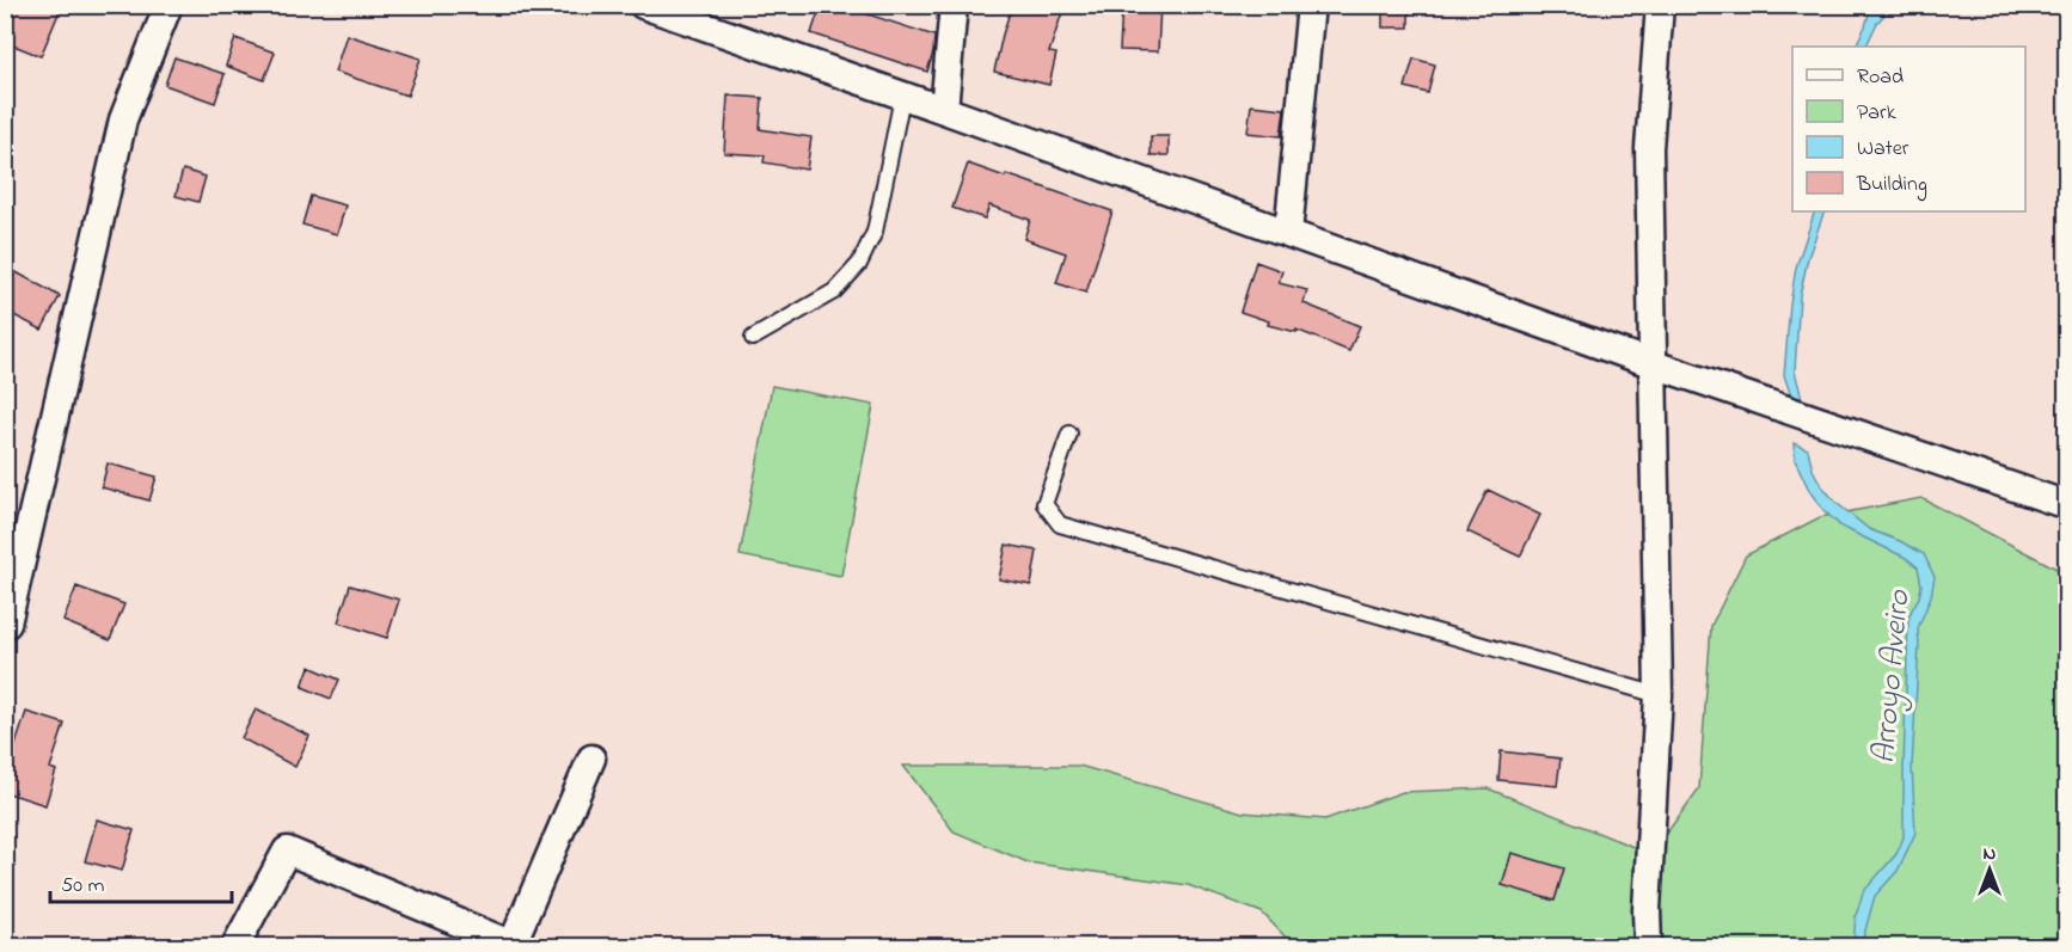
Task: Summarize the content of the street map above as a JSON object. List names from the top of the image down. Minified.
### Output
{"water":["Arroyo Aveiro"],"legend":["Road","Park","Water","Building"],"scale_bar":"50 m","north":"top"}
